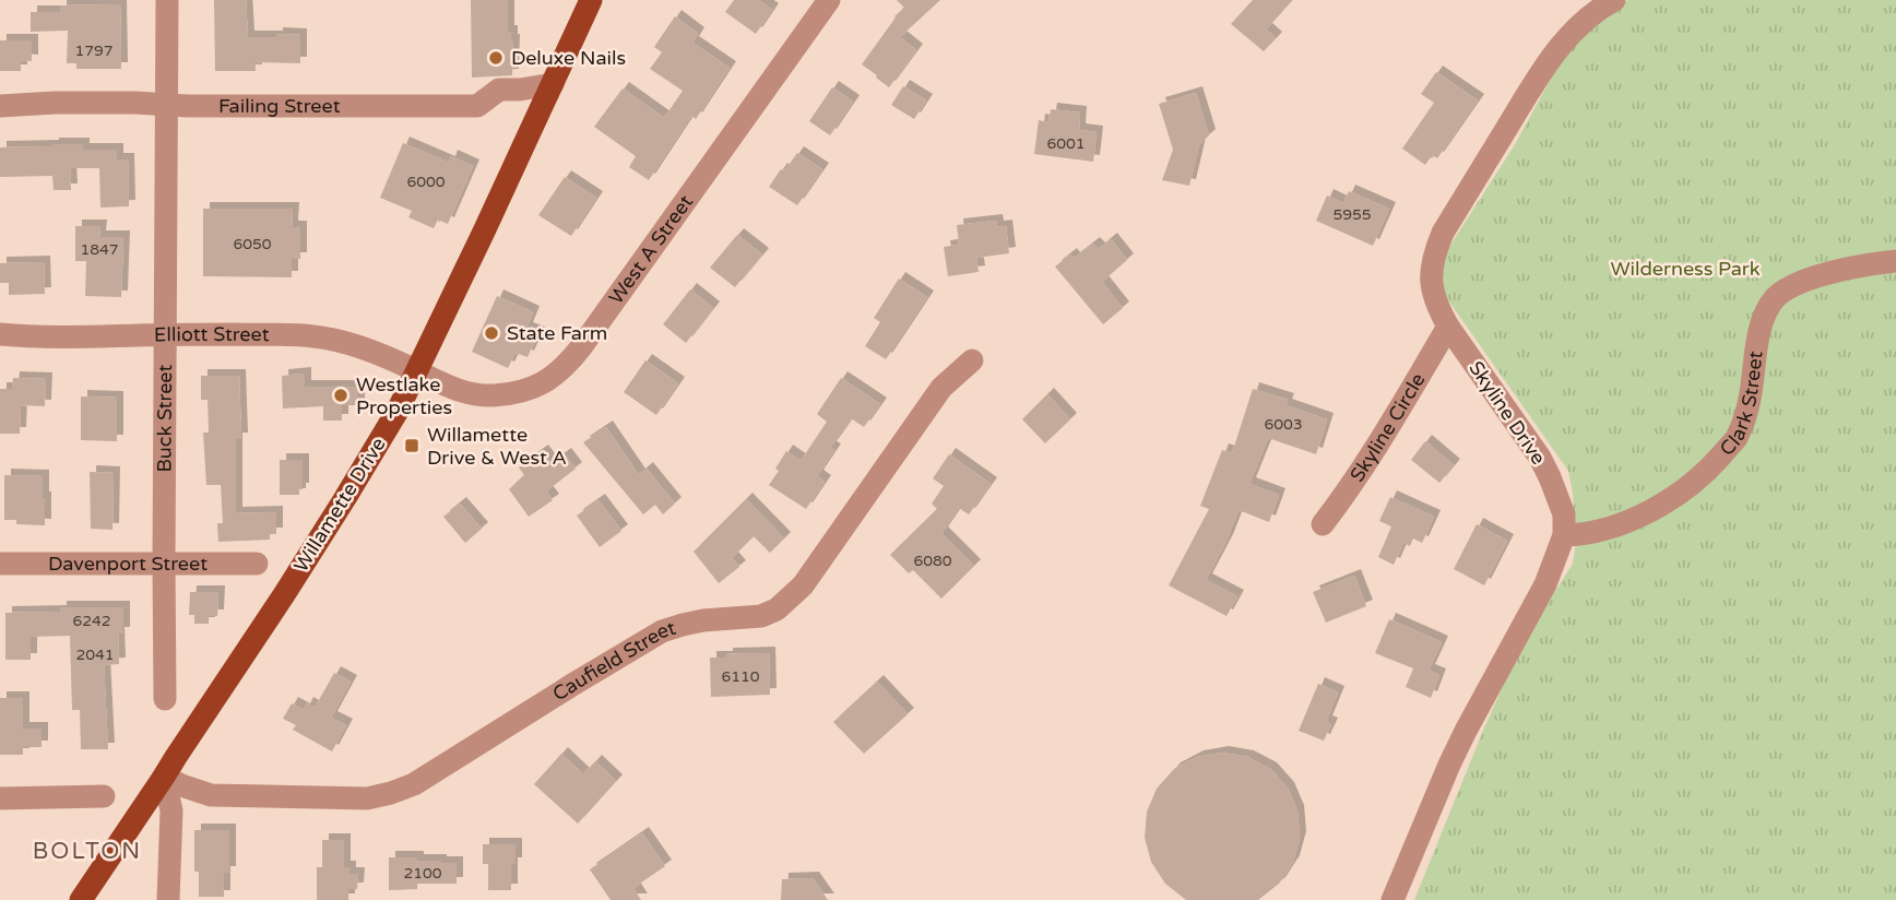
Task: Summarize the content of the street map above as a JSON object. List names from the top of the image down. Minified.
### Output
{"streets":{"main road":["Willamette Drive"],"street":["Failing Street","West A Street","Elliott Street","Clark Street","Skyline Drive","Buck Street","Skyline Circle","Davenport Street","Caufield Street"]},"crossings":[["Failing Street","Buck Street"],["Failing Street","Willamette Drive"],["West A Street","Elliott Street"],["West A Street","Willamette Drive"],["Elliott Street","Buck Street"],["Elliott Street","Willamette Drive"],["Clark Street","Skyline Drive"],["Skyline Drive","Skyline Circle"],["Buck Street","Davenport Street"],["Willamette Drive","Caufield Street"]],"districts":["BOLTON"],"parks":["Wilderness Park"],"places":{"other":["Deluxe Nails","State Farm","Westlake Properties"],"transit":["Willamette Drive & West A"]},"house_numbers":["1797","6001","6000","5955","6050","1847","6003","6080","6242","2041","6110","2100"]}
